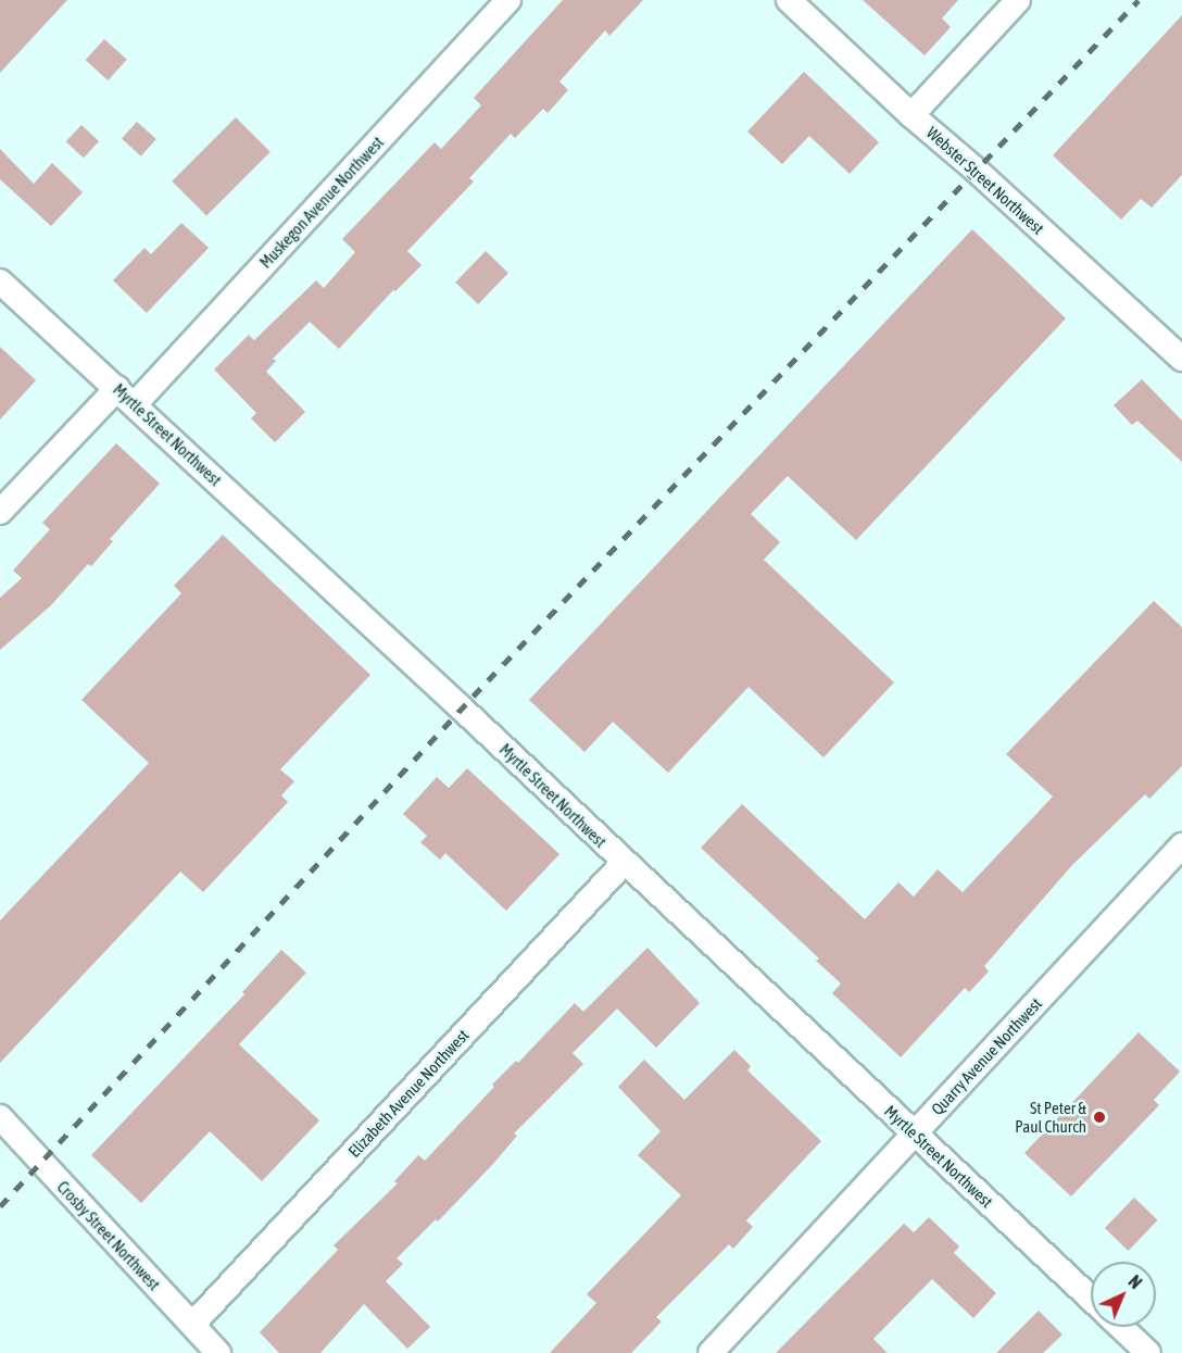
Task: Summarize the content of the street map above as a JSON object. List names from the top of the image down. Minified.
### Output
{"streets":{"street":["Webster Street Northwest","Muskegon Avenue Northwest","Myrtle Street Northwest","Quarry Avenue Northwest","Elizabeth Avenue Northwest","Crosby Street Northwest"]},"crossings":[["Muskegon Avenue Northwest","Myrtle Street Northwest"],["Myrtle Street Northwest","Quarry Avenue Northwest"],["Myrtle Street Northwest","Elizabeth Avenue Northwest"],["Elizabeth Avenue Northwest","Crosby Street Northwest"]],"places":["St Peter & Paul Church"],"north":"top right"}
